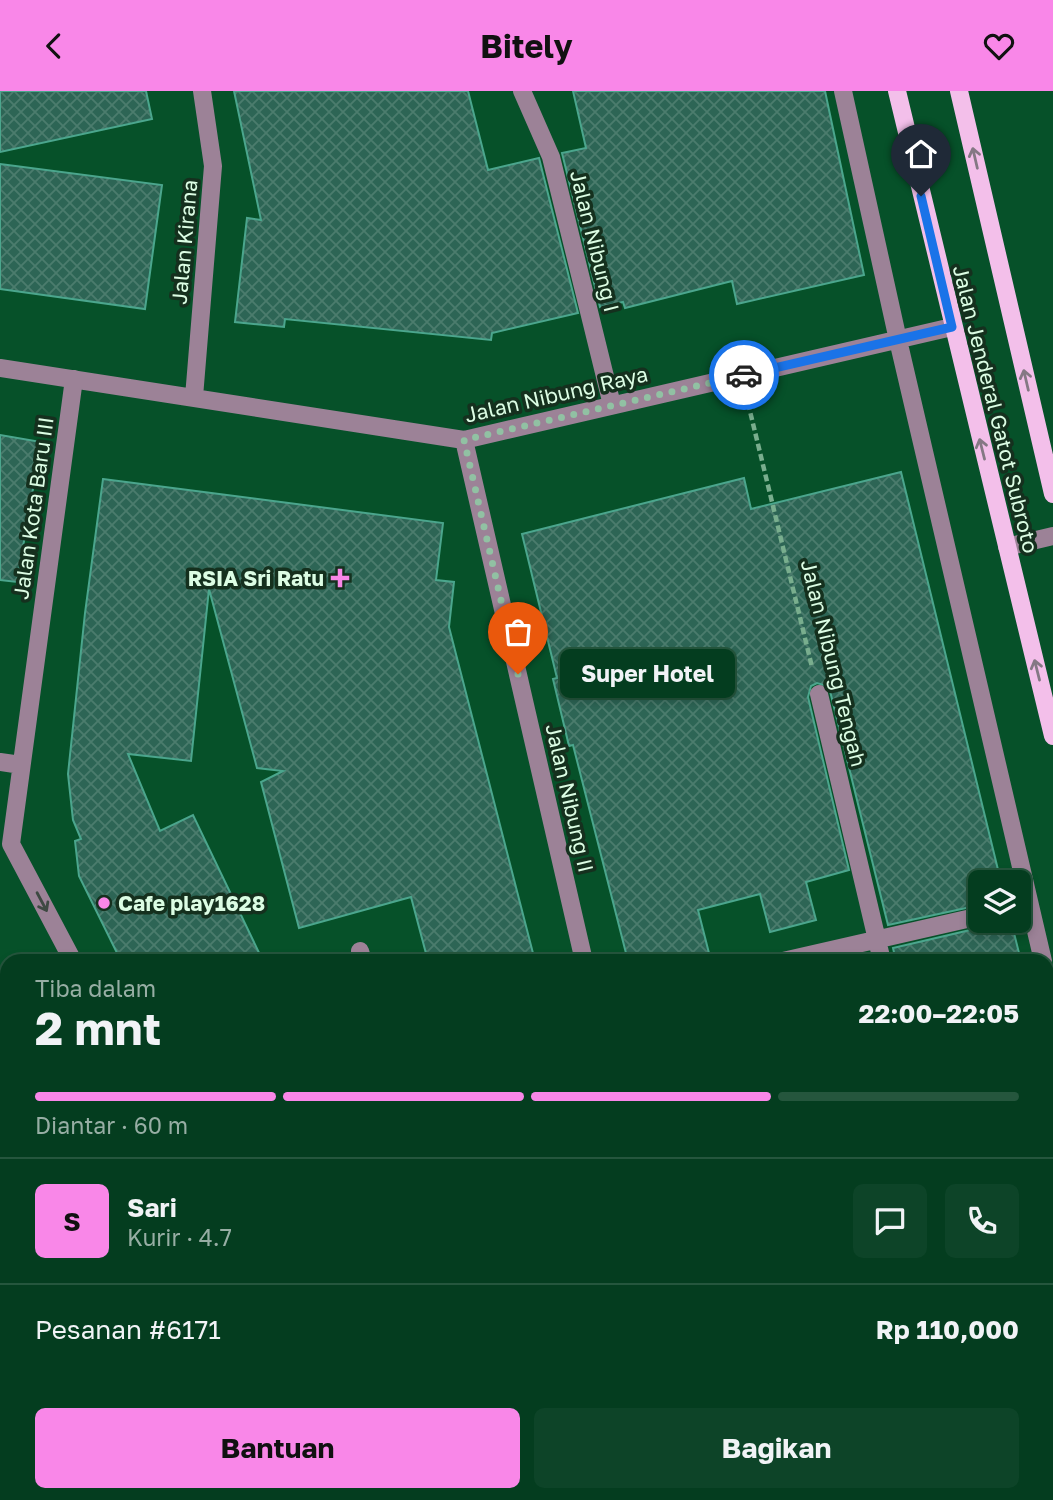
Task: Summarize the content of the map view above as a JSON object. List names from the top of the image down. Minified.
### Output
{"streets":{"main road":["Jalan Jenderal Gatot Subroto"],"street":["Jalan Nibung I","Jalan Kirana","Jalan Nibung Raya","Jalan Kota Baru III","Jalan Nibung Tengah","Jalan Nibung II"]},"crossings":[["Jalan Nibung I","Jalan Nibung Raya"],["Jalan Kirana","Jalan Nibung Raya"],["Jalan Nibung Raya","Jalan Jenderal Gatot Subroto"],["Jalan Nibung Raya","Jalan Kota Baru III"],["Jalan Nibung Raya","Jalan Nibung Tengah"],["Jalan Nibung Raya","Jalan Nibung II"]],"one_way":["Jalan Jenderal Gatot Subroto"],"places":{"health":["RSIA Sri Ratu"],"other":["Super Hotel","Cafe play1628"]},"page":{"header":"Bitely","bubble":"Super Hotel","heading":["2 mnt","Tiba dalam","22:00–22:05"],"panel":["Sari","Kurir · 4.7","Pesanan #6171","Rp 110,000"],"bar":"Diantar · 60 m","round":"S","buttons":["Bantuan","Bagikan"]}}
